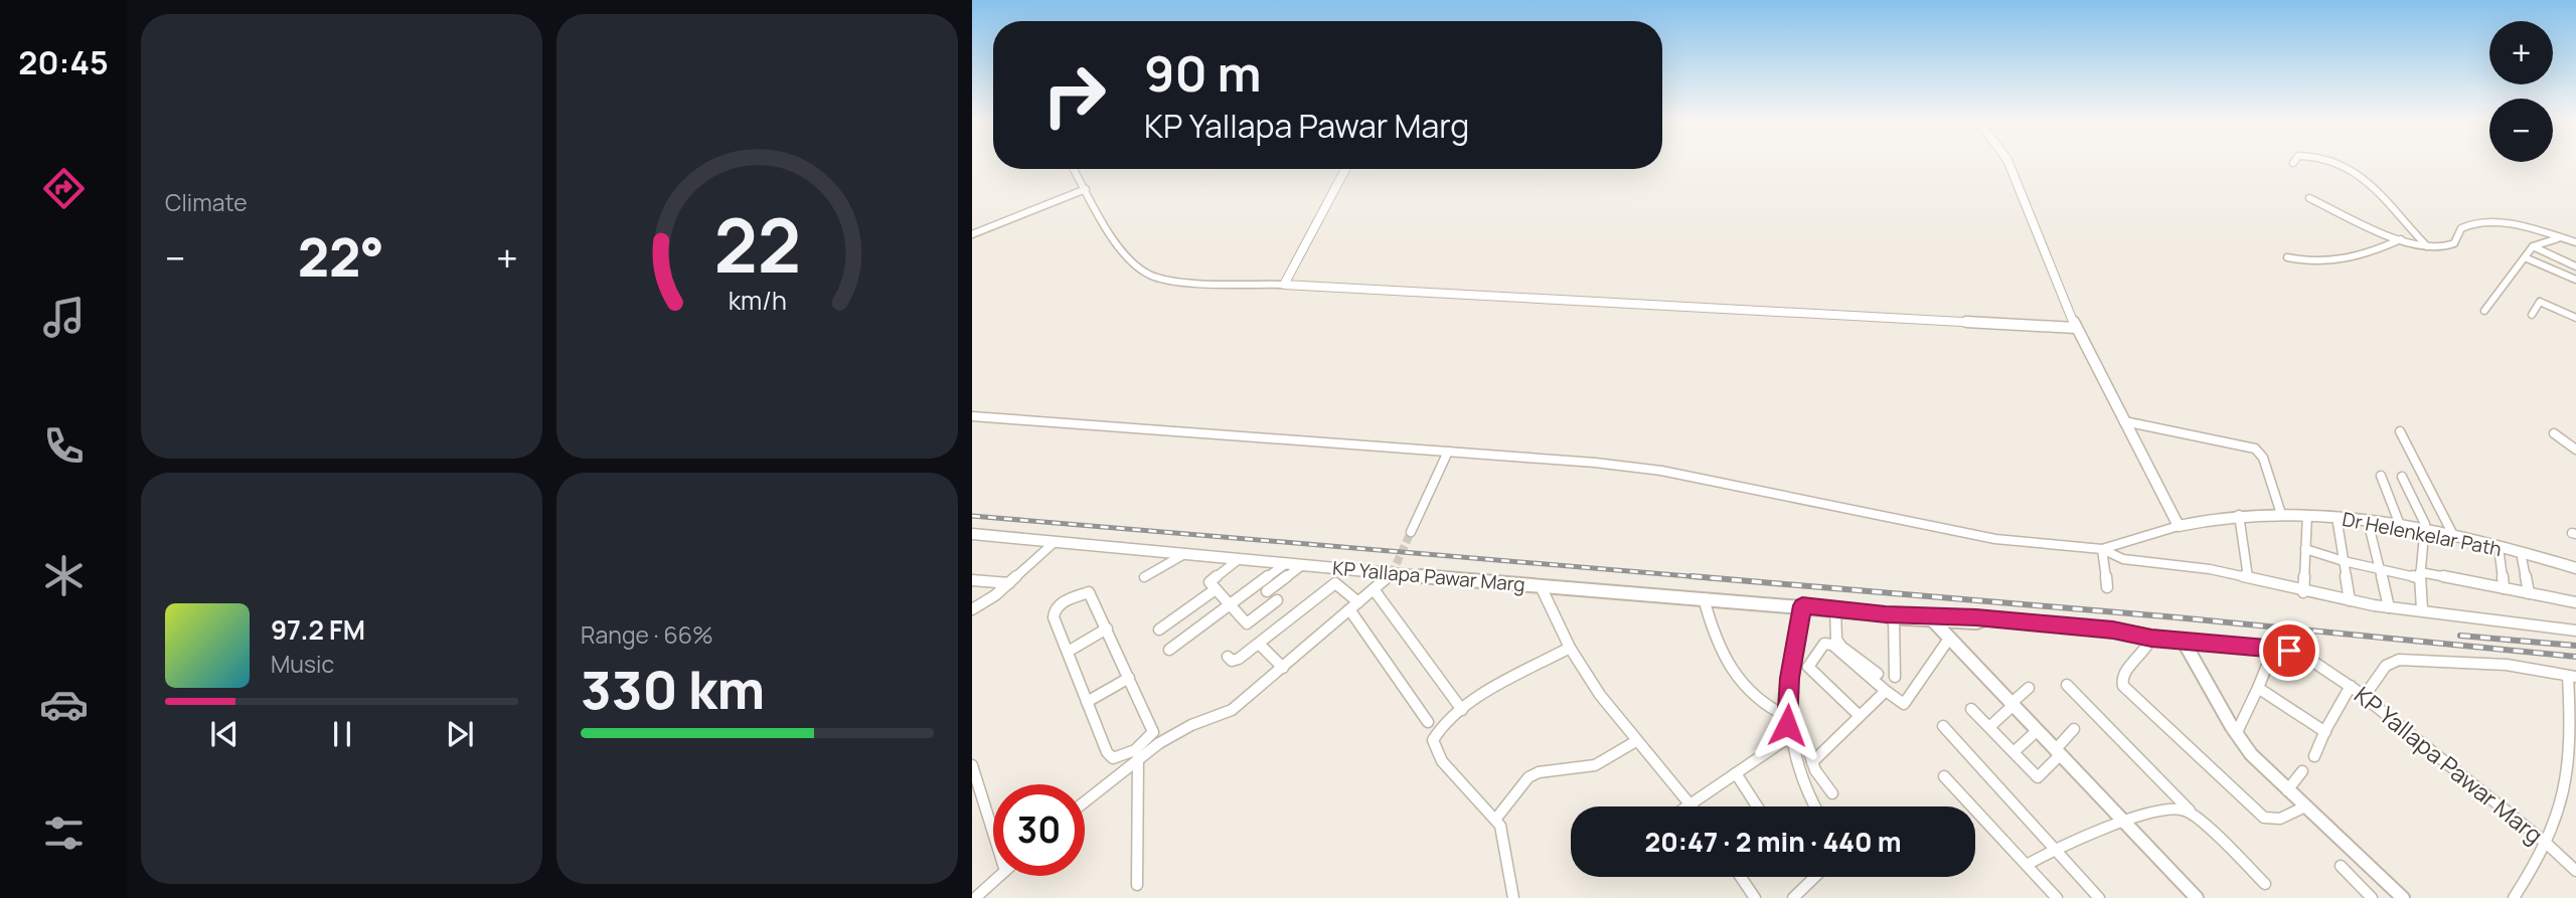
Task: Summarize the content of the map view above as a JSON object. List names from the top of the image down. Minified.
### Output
{"streets":{"street":["Dr Helenkelar Path","KP Yallapa Pawar Marg"]},"page":{"tabs":"20:45","tile":["Climate",["Range · 66%","330 km"]],"map_buttons":["+","−"],"turn":["90 m","KP Yallapa Pawar Marg"],"heat":["−","22°","+"],"song":["97.2 FM","Music"],"limit":"30","trip":"20:47 · 2 min · 440 m","gauge":["22","km/h"]}}
